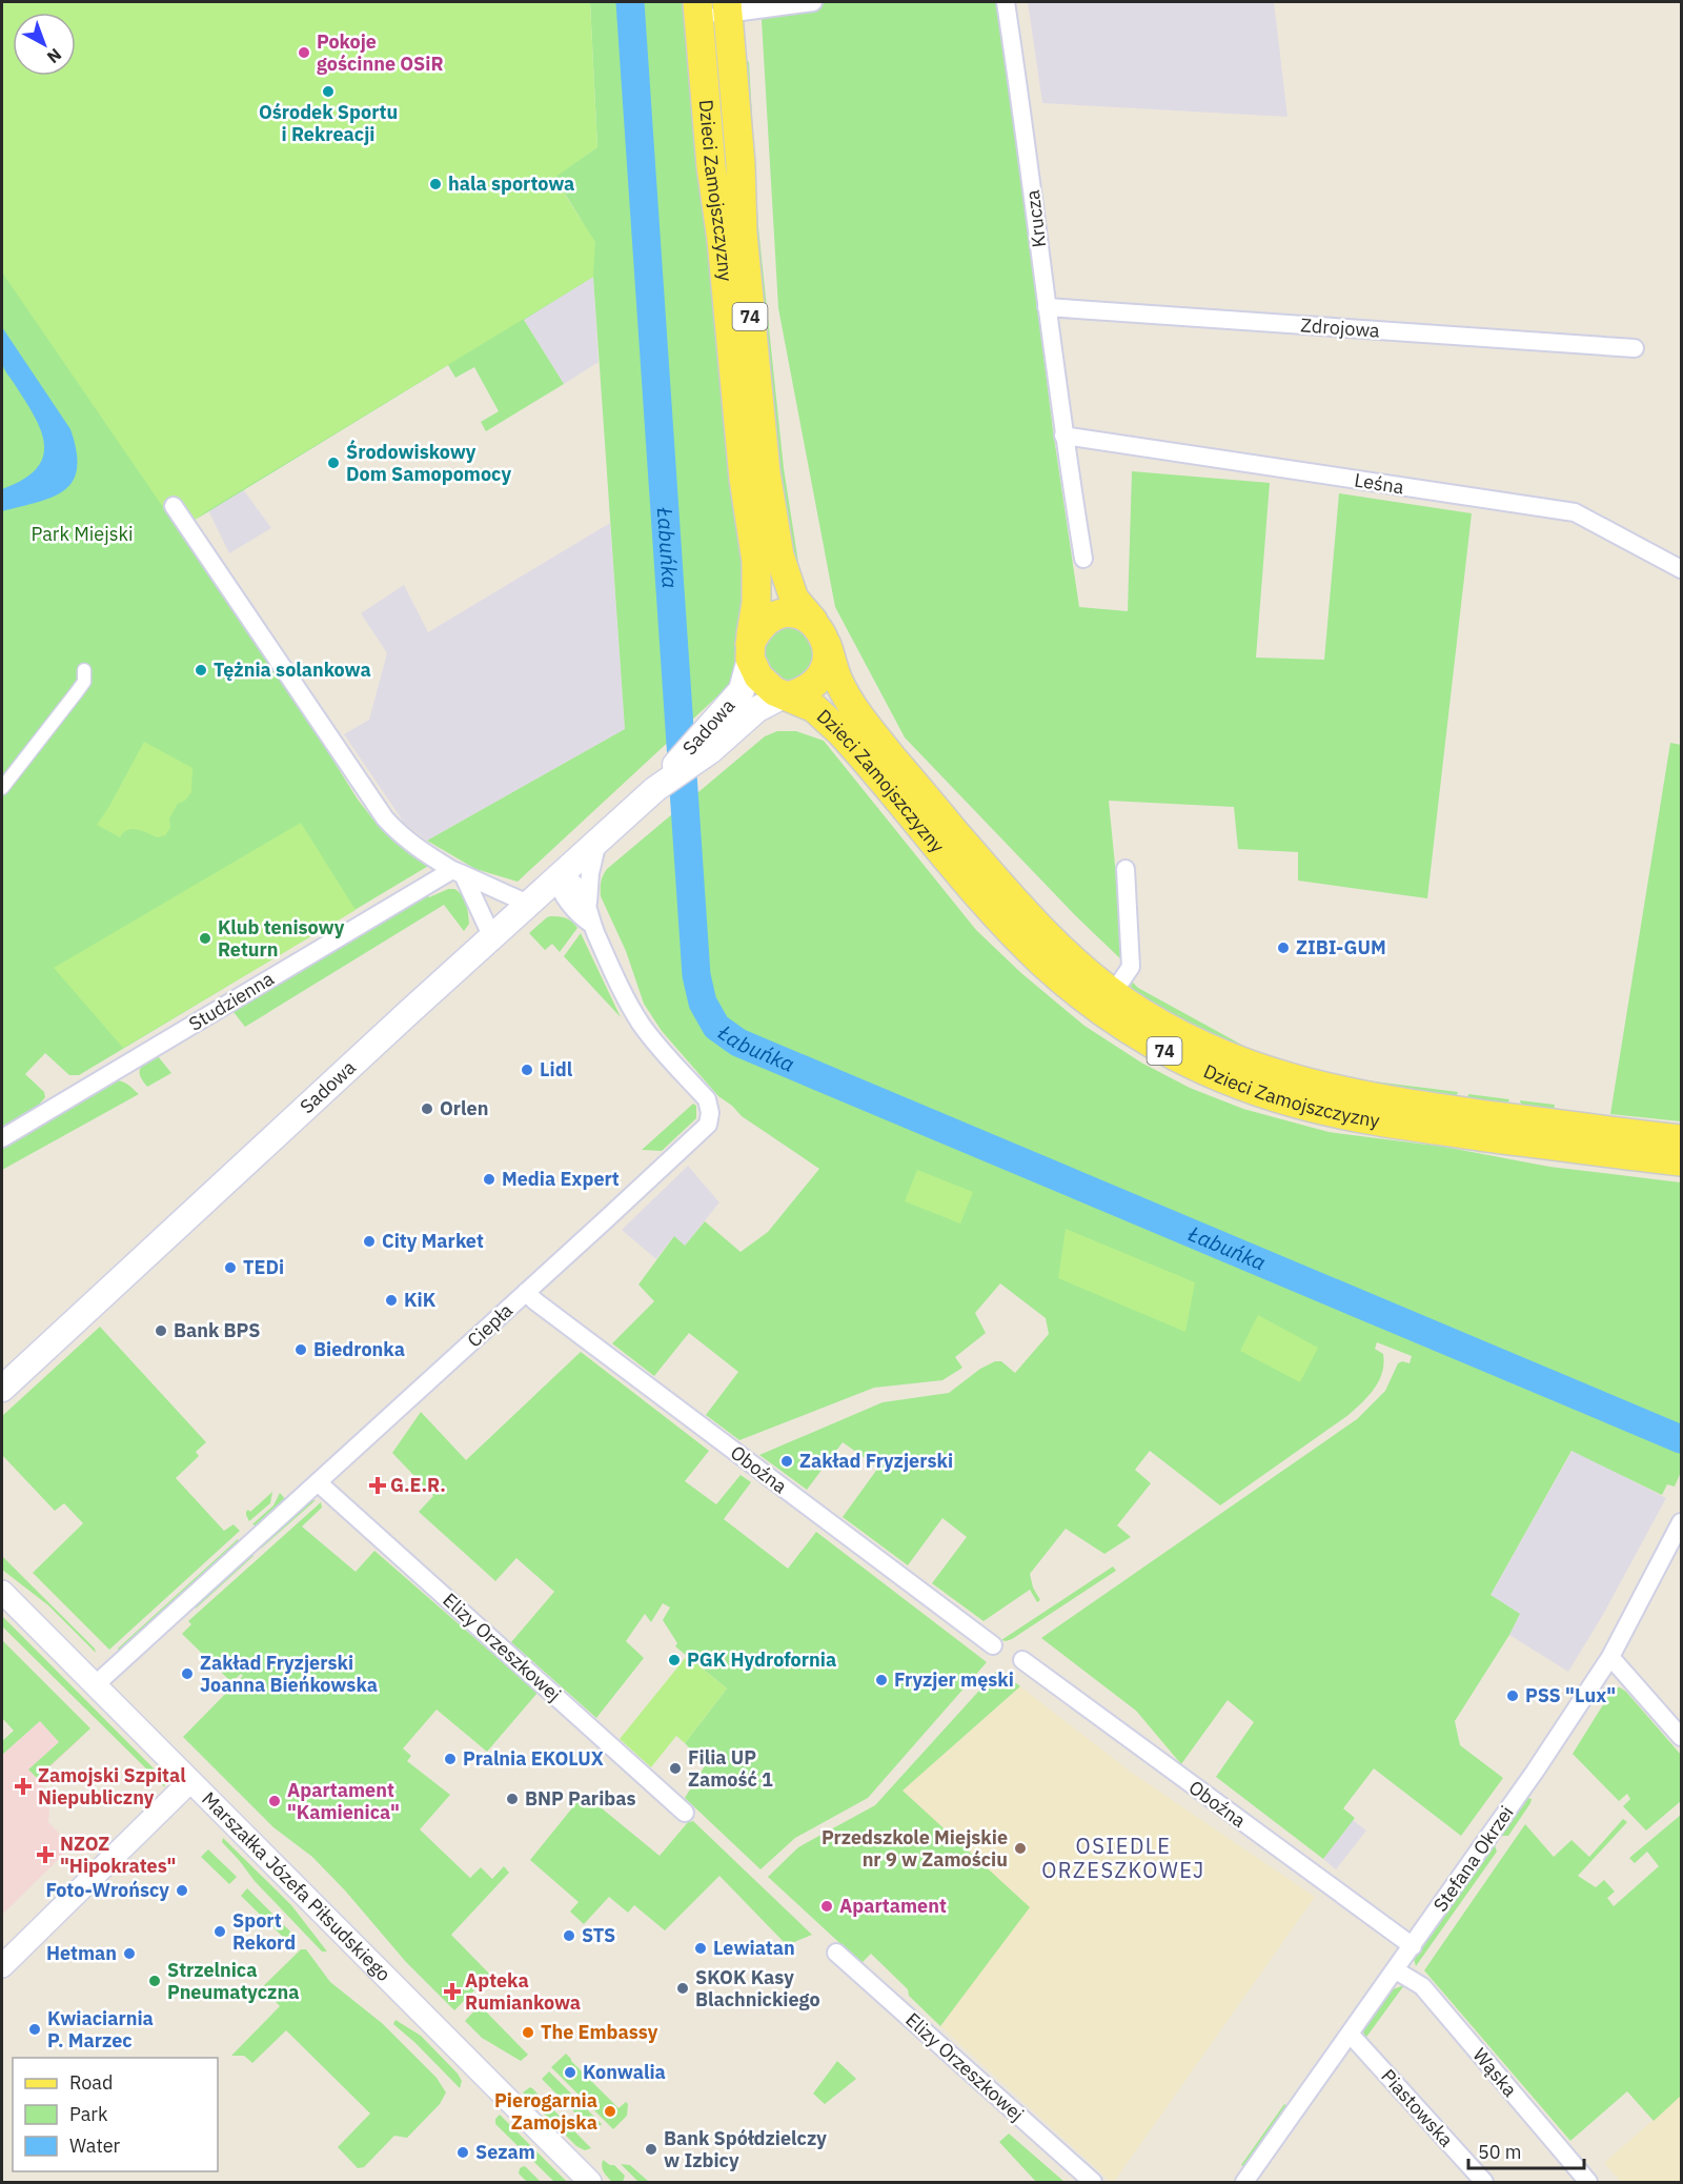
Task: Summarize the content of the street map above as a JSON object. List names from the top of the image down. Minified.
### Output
{"streets":{"main road":["Dzieci Zamojszczyzny","74","Sadowa"],"street":["Krucza","Zdrojowa","Leśna","Studzienna","Ciepła","Oboźna","Elizy Orzeszkowej","Stefana Okrzei","Marszałka Józefa Piłsudskiego","Wąska","Piastowska"]},"crossings":[["Dzieci Zamojszczyzny","74"],["Dzieci Zamojszczyzny","Sadowa"],["Krucza","Zdrojowa"],["Krucza","Leśna"],["74","Sadowa"],["Sadowa","Ciepła"],["Ciepła","Oboźna"],["Ciepła","Elizy Orzeszkowej"],["Ciepła","Marszałka Józefa Piłsudskiego"],["Oboźna","Stefana Okrzei"],["Stefana Okrzei","Wąska"],["Stefana Okrzei","Piastowska"]],"districts":["OSIEDLE ORZESZKOWEJ"],"water":["Łabuńka"],"parks":["Park Miejski"],"places":{"other":["Pokoje gościnne OSiR","Ośrodek Sportu i Rekreacji","hala sportowa","Środowiskowy Dom Samopomocy","Tężnia solankowa","Klub tenisowy Return","ZIBI-GUM","Lidl","Orlen","Media Expert","City Market","TEDi","KiK","Bank BPS","Biedronka","Zakład Fryzjerski","PGK Hydrofornia","Zakład Fryzjerski Joanna Bieńkowska","Fryzjer męski","PSS \"Lux\"","Pralnia EKOLUX","Filia UP Zamość 1","BNP Paribas","Apartament \"Kamienica\"","Przedszkole Miejskie nr 9 w Zamościu","Foto-Wrońscy","Apartament","Sport Rekord","STS","Lewiatan","Hetman","Strzelnica Pneumatyczna","SKOK Kasy Blachnickiego","Kwiaciarnia P. Marzec","The Embassy","Konwalia","Pierogarnia Zamojska","Bank Spółdzielczy w Izbicy","Sezam"],"health":["G.E.R.","Zamojski Szpital Niepubliczny","NZOZ \"Hipokrates\"","Apteka Rumiankowa"]},"legend":["Road","Park","Water"],"scale_bar":"50 m","north":"bottom right"}
